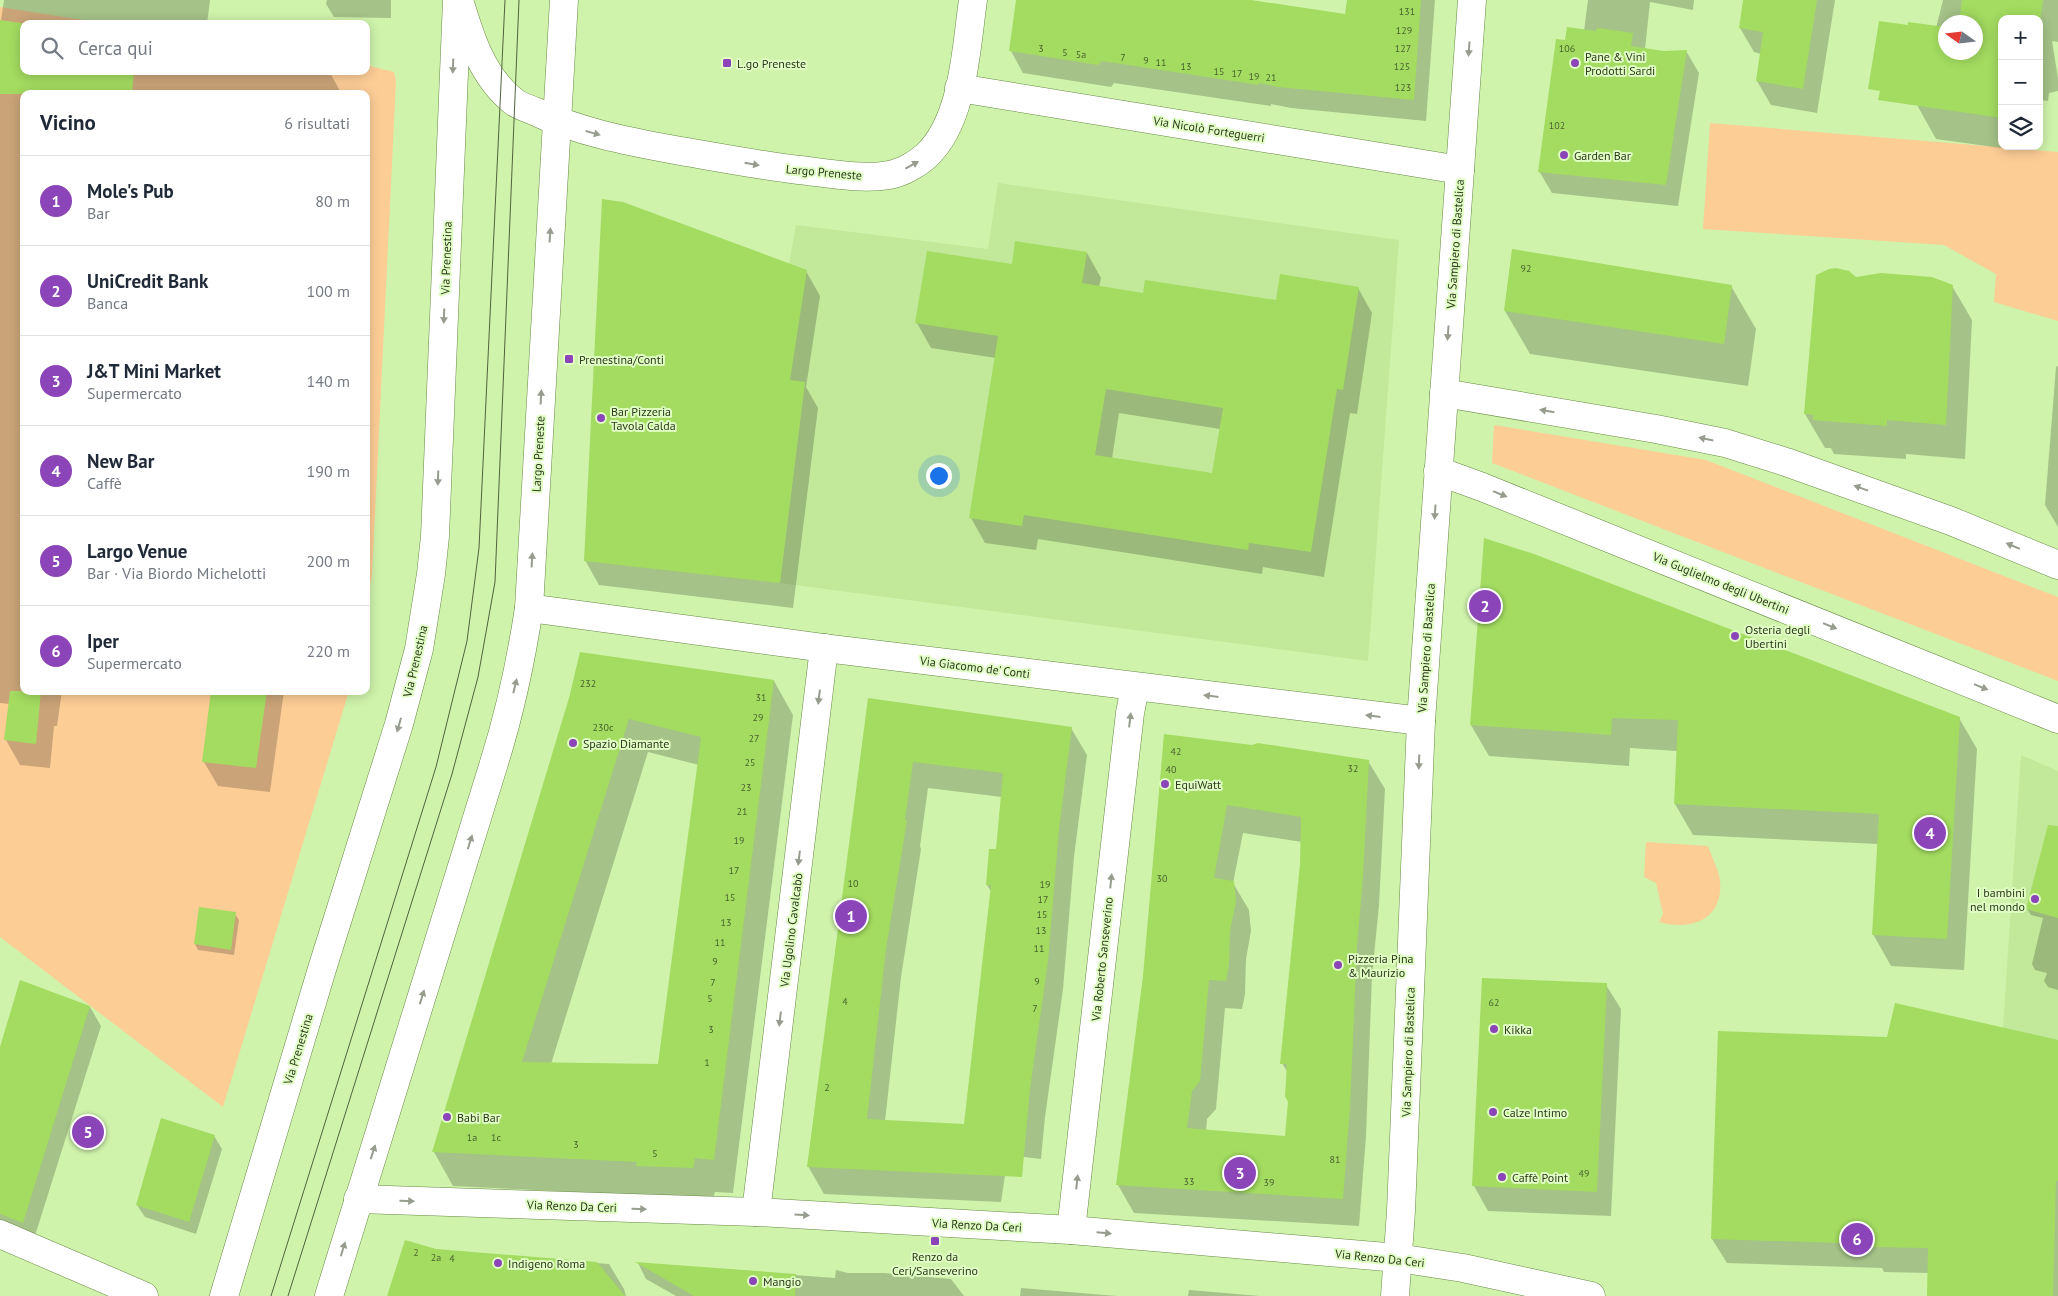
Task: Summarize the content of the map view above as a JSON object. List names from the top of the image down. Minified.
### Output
{"streets":{"street":["Via Nicolò Forteguerri","Largo Preneste","Via Sampiero di Bastelica","Via Prenestina","Via Guglielmo degli Ubertini","Via Giacomo de' Conti","Via Ugolino Cavalcabò","Via Roberto Sanseverino","Via Renzo Da Ceri"]},"crossings":[["Via Nicolò Forteguerri","Largo Preneste"],["Via Nicolò Forteguerri","Via Sampiero di Bastelica"],["Largo Preneste","Via Prenestina"],["Largo Preneste","Via Giacomo de' Conti"],["Via Sampiero di Bastelica","Via Guglielmo degli Ubertini"],["Via Sampiero di Bastelica","Via Giacomo de' Conti"],["Via Sampiero di Bastelica","Via Renzo Da Ceri"],["Via Giacomo de' Conti","Via Ugolino Cavalcabò"],["Via Giacomo de' Conti","Via Roberto Sanseverino"],["Via Ugolino Cavalcabò","Via Renzo Da Ceri"],["Via Roberto Sanseverino","Via Renzo Da Ceri"]],"one_way":["Via Sampiero di Bastelica","Via Ugolino Cavalcabò","Via Roberto Sanseverino","Via Renzo Da Ceri"],"places":{"transit":["L.go Preneste","Prenestina/Conti","Renzo da Ceri/Sanseverino"],"other":["Pane & Vini Prodotti Sardi","Garden Bar","Bar Pizzeria Tavola Calda","Osteria degli Ubertini","Spazio Diamante","EquiWatt","I bambini nel mondo","Pizzeria Pina & Maurizio","Kikka","Calze Intimo","Babi Bar","Caffè Point","Indigeno Roma","Mangio"]},"house_numbers":["131","129","3","127","106","5","5a","7","9","11","13","125","15","17","19","21","123","102","92","232","31","29","230c","27","42","25","32","40","23","21","19","17","30","10","19","15","17","15","13","13","11","11","9","9","7","5","4","62","7","3","1","2","1a","1c","3","5","81","49","33","39","2","2a","4"],"north":"left","page":{"map_buttons":["+","−"],"search":"Cerca qui","heading":["Vicino","6 risultati"],"list":[{"mark":"1","name":"Mole's Pub","note":"Bar","value":"80 m"},{"mark":"2","name":"UniCredit Bank","note":"Banca","value":"100 m"},{"mark":"3","name":"J&T Mini Market","note":"Supermercato","value":"140 m"},{"mark":"4","name":"New Bar","note":"Caffè","value":"190 m"},{"mark":"5","name":"Largo Venue","note":"Bar · Via Biordo Michelotti","value":"200 m"},{"mark":"6","name":"Iper","note":"Supermercato","value":"220 m"}],"pins":["2","4","1","5","3","6"]}}
